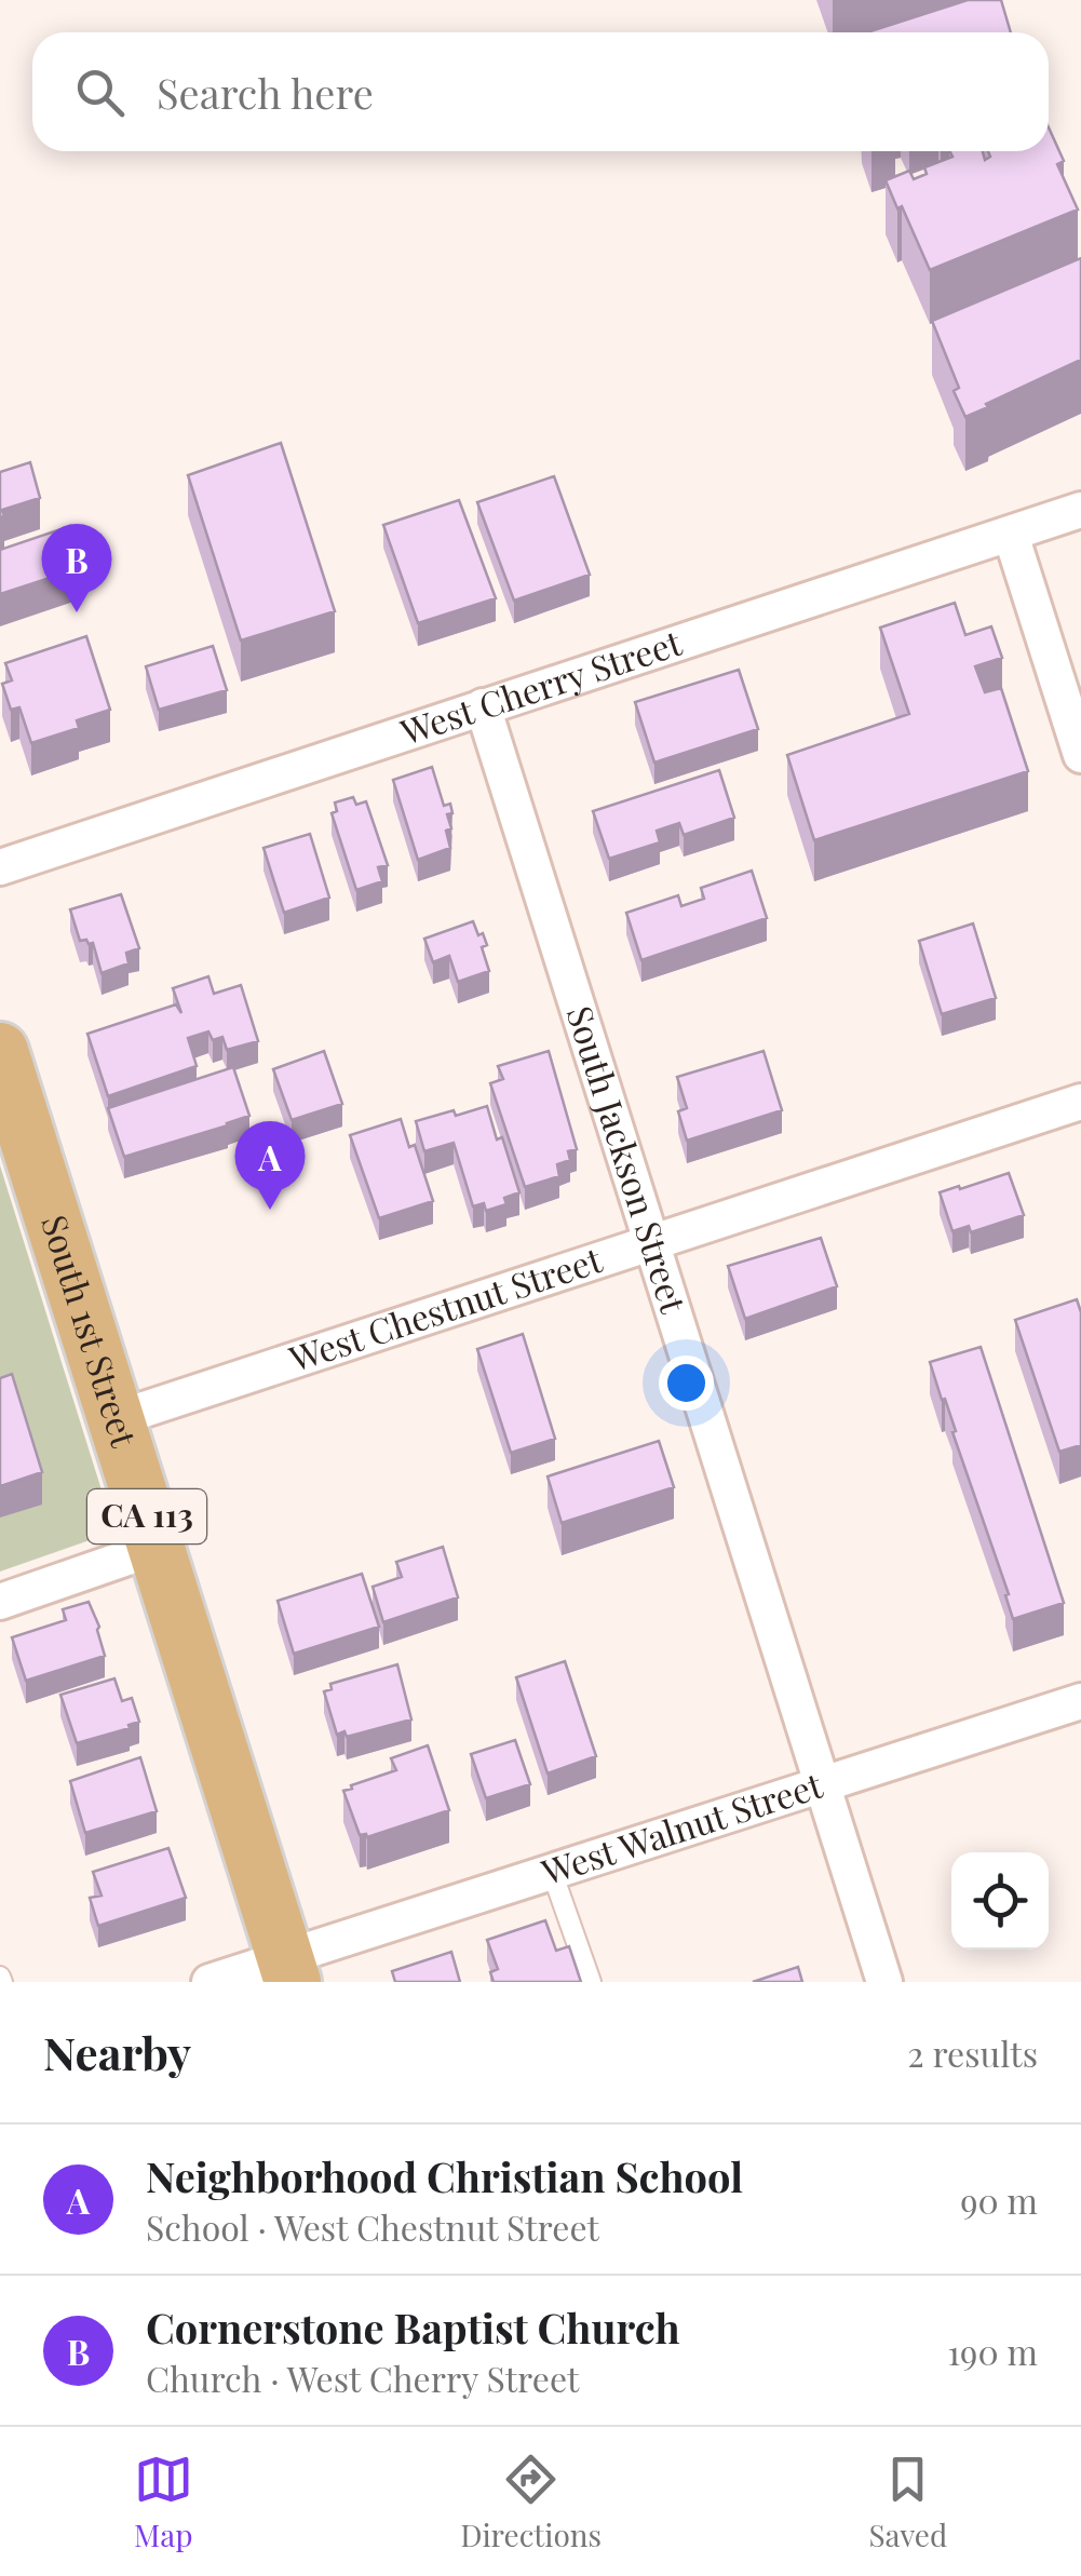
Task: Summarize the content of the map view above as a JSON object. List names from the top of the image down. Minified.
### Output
{"streets":{"main road":["South 1st Street","CA 113"],"street":["West Cherry Street","South Jackson Street","West Chestnut Street","West Walnut Street"]},"crossings":[["West Cherry Street","South Jackson Street"],["South Jackson Street","West Chestnut Street"],["South Jackson Street","West Walnut Street"],["West Chestnut Street","South 1st Street"],["South 1st Street","West Walnut Street"]],"page":{"search":"Search here","pins":["B","A"],"heading":["Nearby","2 results"],"list":[{"mark":"A","name":"Neighborhood Christian School","note":"School · West Chestnut Street","value":"90 m"},{"mark":"B","name":"Cornerstone Baptist Church","note":"Church · West Cherry Street","value":"190 m"}],"nav":["Map","Directions","Saved"]}}
